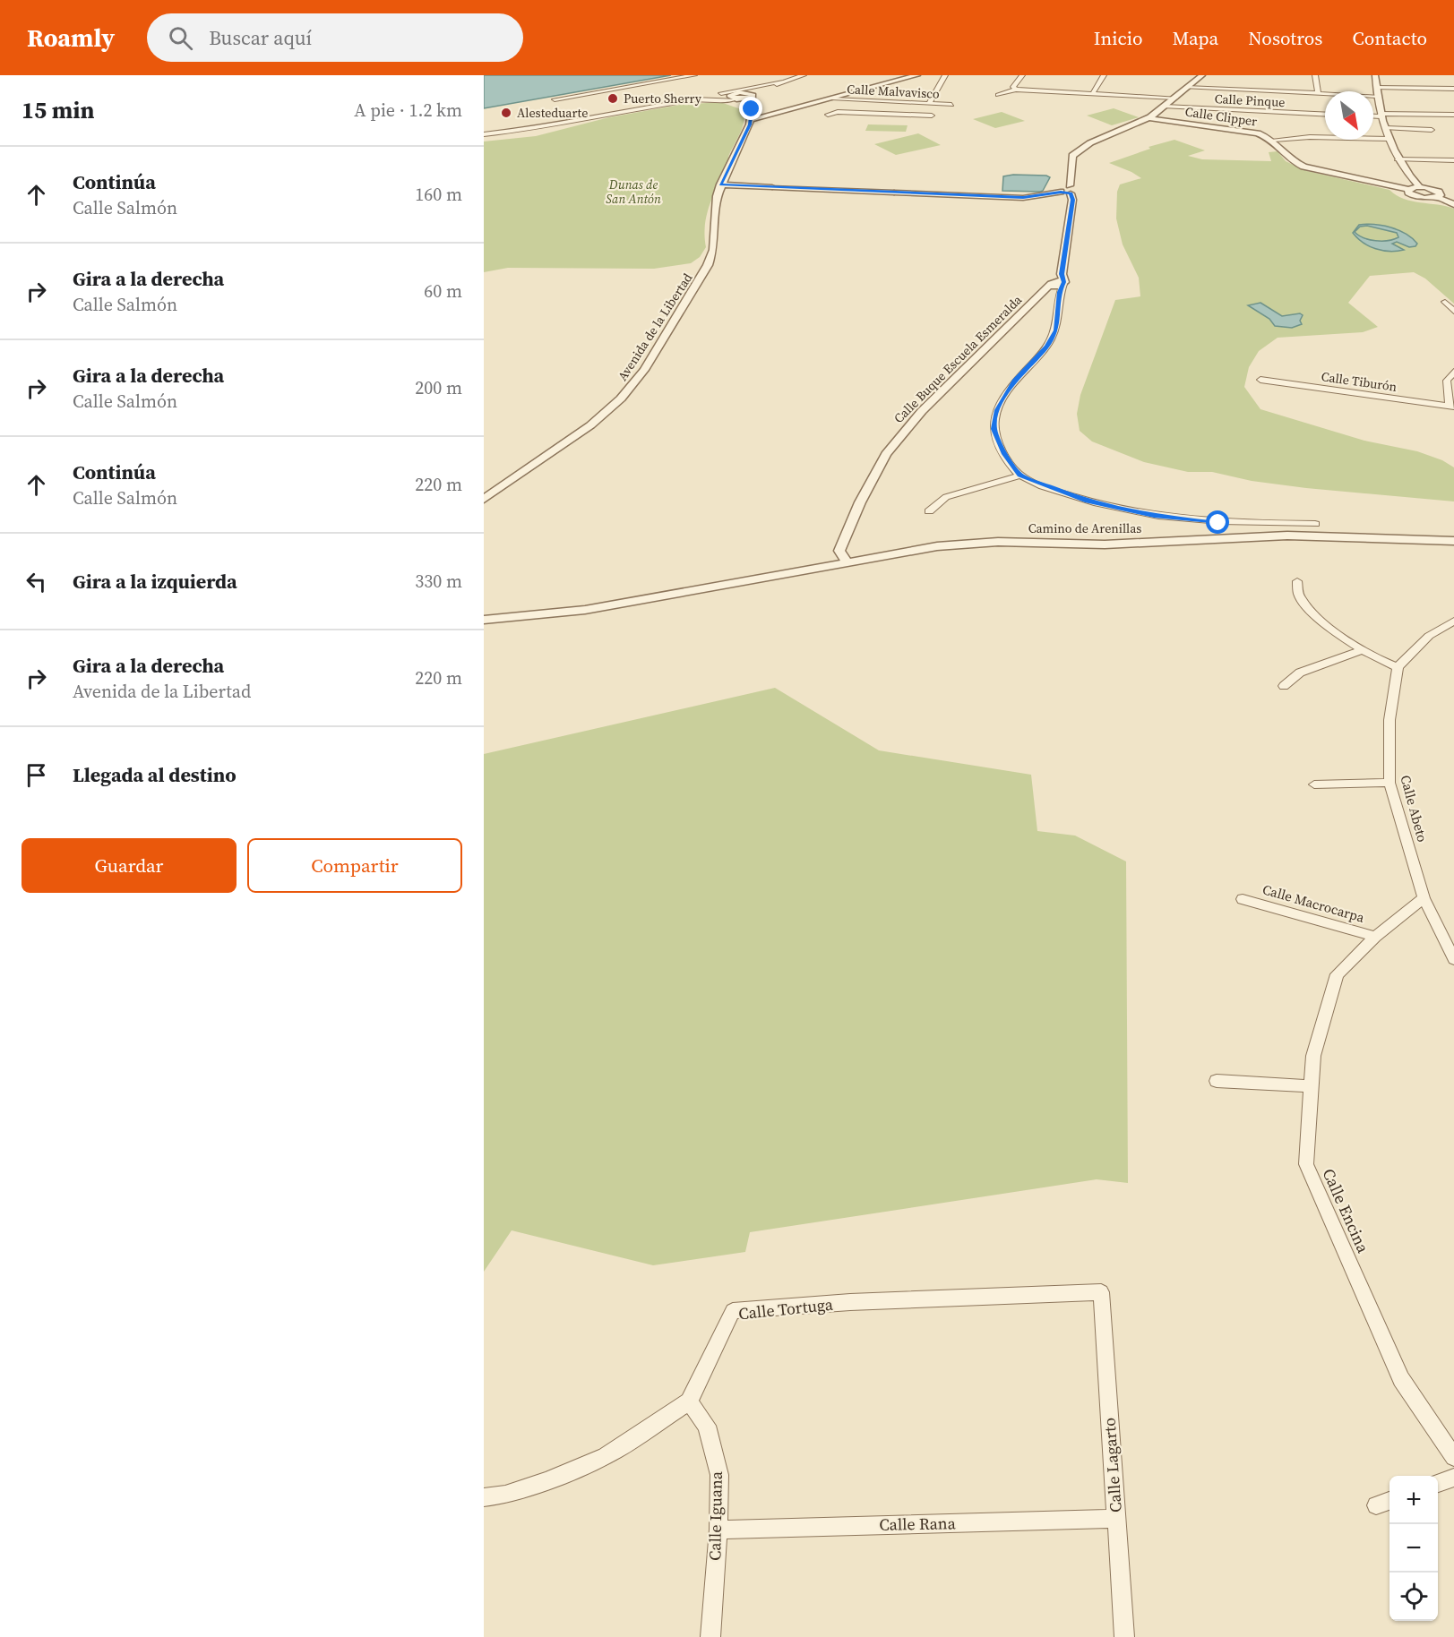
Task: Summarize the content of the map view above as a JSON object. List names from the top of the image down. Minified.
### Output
{"streets":{"street":["Calle Malvavisco","Calle Pinque","Calle Clipper","Avenida de la Libertad","Calle Buque Escuela Esmeralda","Calle Tiburón","Camino de Arenillas","Calle Abeto","Calle Macrocarpa","Calle Encina","Calle Tortuga","Calle Lagarto","Calle Iguana","Calle Rana"]},"crossings":[["Calle Pinque","Calle Clipper"],["Calle Buque Escuela Esmeralda","Camino de Arenillas"],["Calle Abeto","Calle Encina"],["Calle Macrocarpa","Calle Encina"],["Calle Tortuga","Calle Lagarto"],["Calle Tortuga","Calle Iguana"],["Calle Lagarto","Calle Rana"],["Calle Iguana","Calle Rana"]],"parks":["Dunas de San Antón"],"places":["Puerto Sherry","Alesteduarte"],"north":"bottom right","page":{"header":"Roamly","search":"Buscar aquí","nav":["Inicio","Mapa","Nosotros","Contacto"],"heading":["15 min","A pie · 1.2 km"],"list":[["Continúa","Calle Salmón","160 m"],["Gira a la derecha","Calle Salmón","60 m"],["Gira a la derecha","Calle Salmón","200 m"],["Continúa","Calle Salmón","220 m"],["Gira a la izquierda","330 m"],["Gira a la derecha","Avenida de la Libertad","220 m"],"Llegada al destino"],"buttons":["Guardar","Compartir"],"map_buttons":["+","−"]}}
